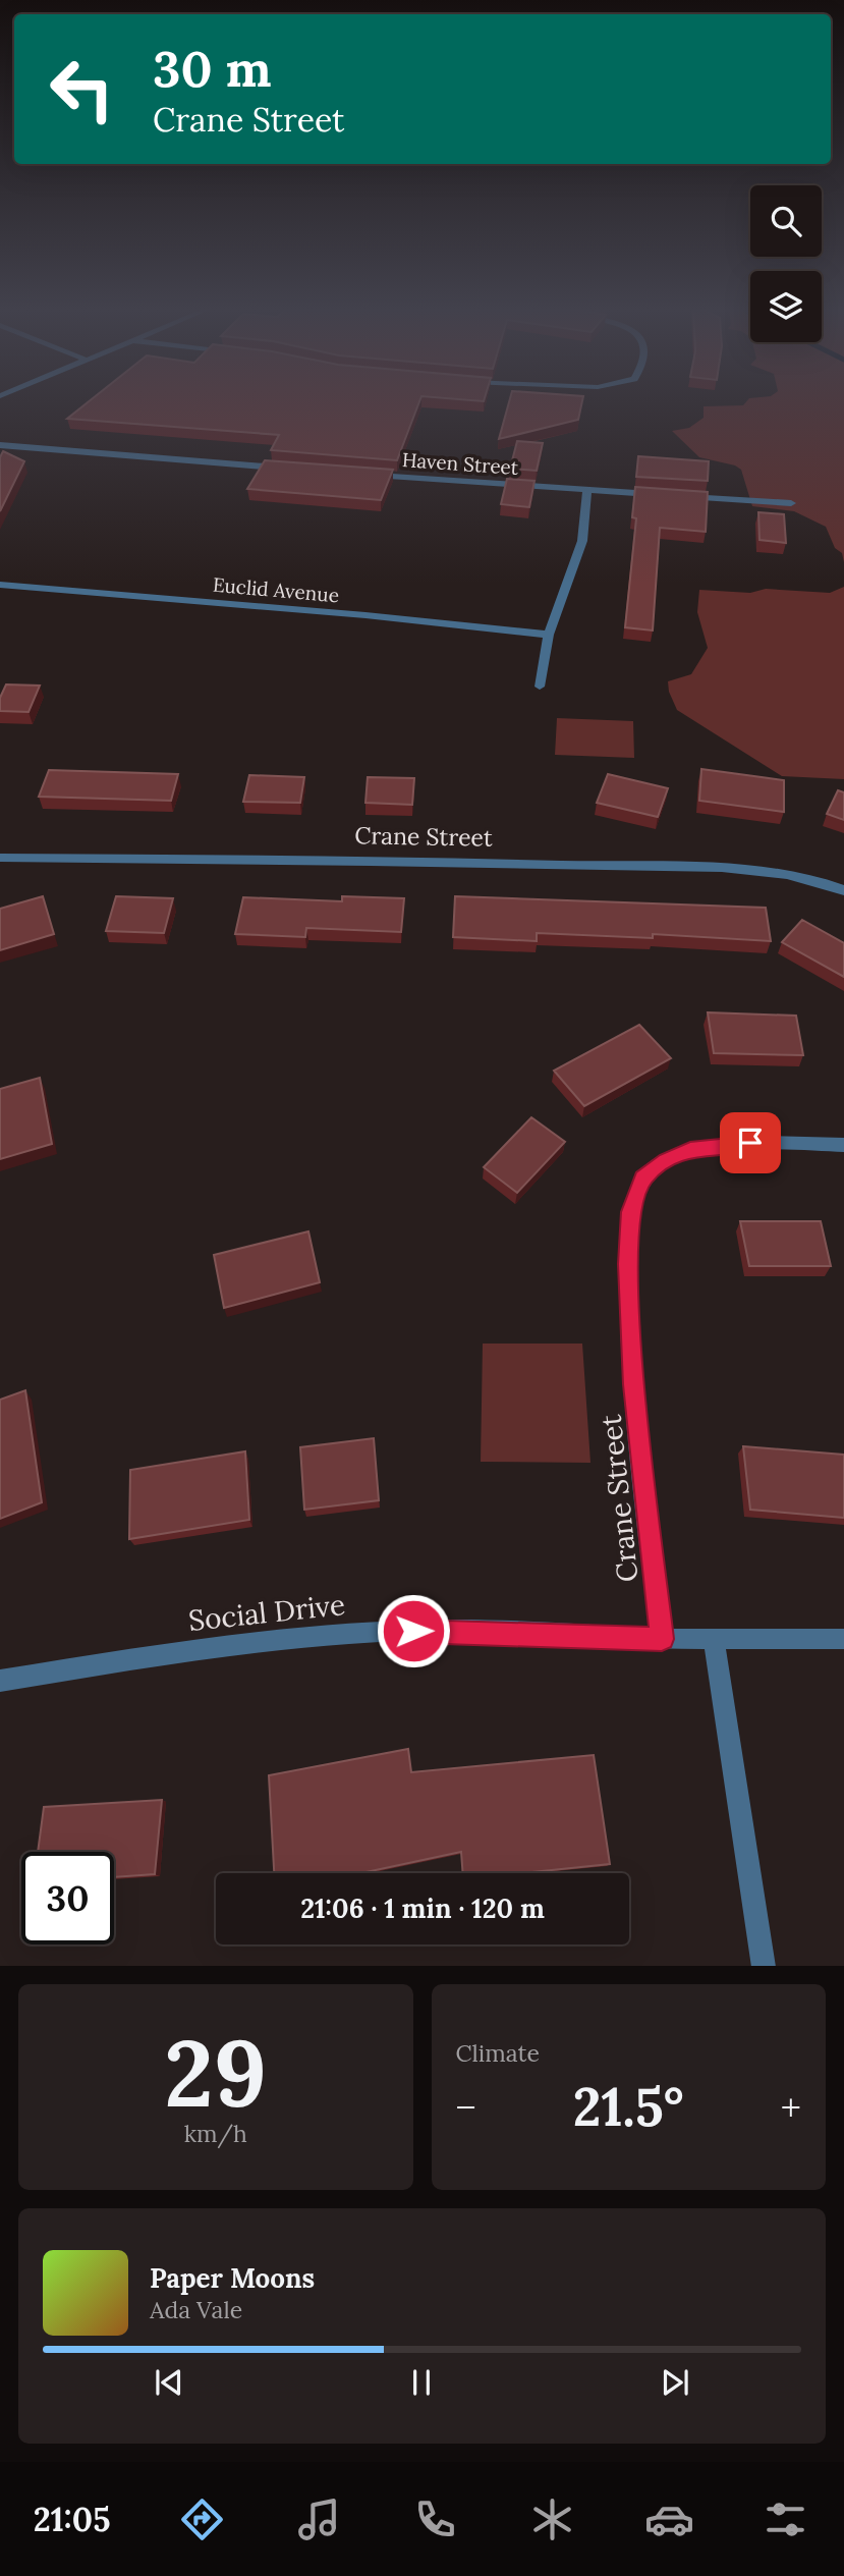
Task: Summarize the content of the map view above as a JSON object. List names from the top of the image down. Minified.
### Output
{"streets":{"street":["Haven Street","Euclid Avenue","Crane Street","Social Drive"]},"crossings":[["Crane Street","Social Drive"]],"page":{"turn":["30 m","Crane Street"],"limit":"30","trip":"21:06 · 1 min · 120 m","tile":[["29","km/h"],"Climate"],"heat":["−","21.5°","+"],"song":["Paper Moons","Ada Vale"],"tabs":"21:05"}}
